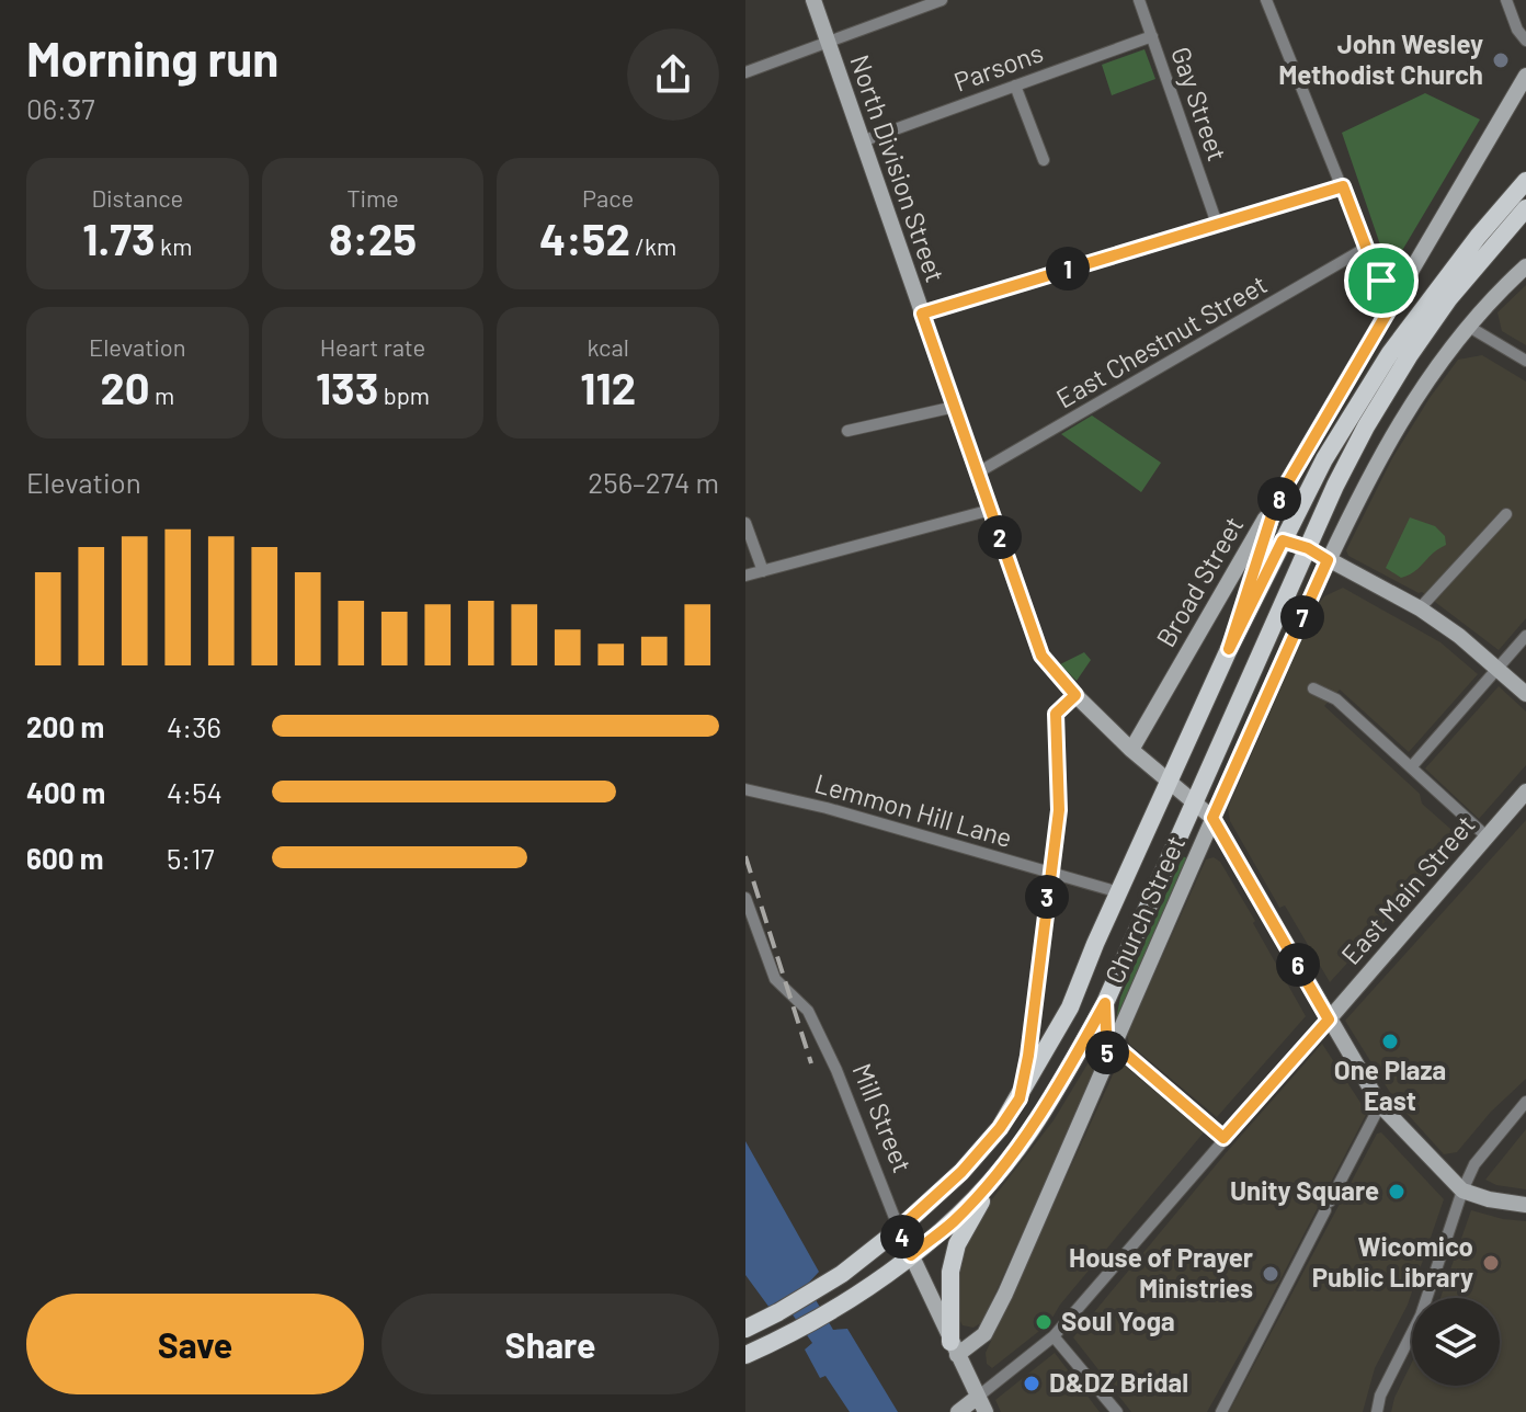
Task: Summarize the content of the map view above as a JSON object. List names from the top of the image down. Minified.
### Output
{"streets":{"street":["Parsons","Gay Street","North Division Street","East Chestnut Street","Broad Street","Lemmon Hill Lane","East Main Street","Church Street","Mill Street"]},"crossings":[["Parsons","Gay Street"],["Parsons","North Division Street"],["North Division Street","East Chestnut Street"],["North Division Street","Broad Street"],["North Division Street","East Main Street"],["North Division Street","Church Street"],["Church Street","Mill Street"]],"places":["John Wesley Methodist Church","One Plaza East","Unity Square","Wicomico Public Library","House of Prayer Ministries","Soul Yoga","D&DZ Bridal"],"page":{"heading":["Morning run","06:37"],"stats":[["Distance","1.73 km"],["Time","8:25"],["Pace","4:52 /km"],["Elevation","20 m"],["Heart rate","133 bpm"],["kcal","112"]],"pins":["1","8","2","7","3","6","5","4"],"chart":["Elevation","256–274 m"],"list":[{"name":"200 m","note":"4:36"},{"name":"400 m","note":"4:54"},{"name":"600 m","note":"5:17"}],"buttons":["Save","Share"]}}
